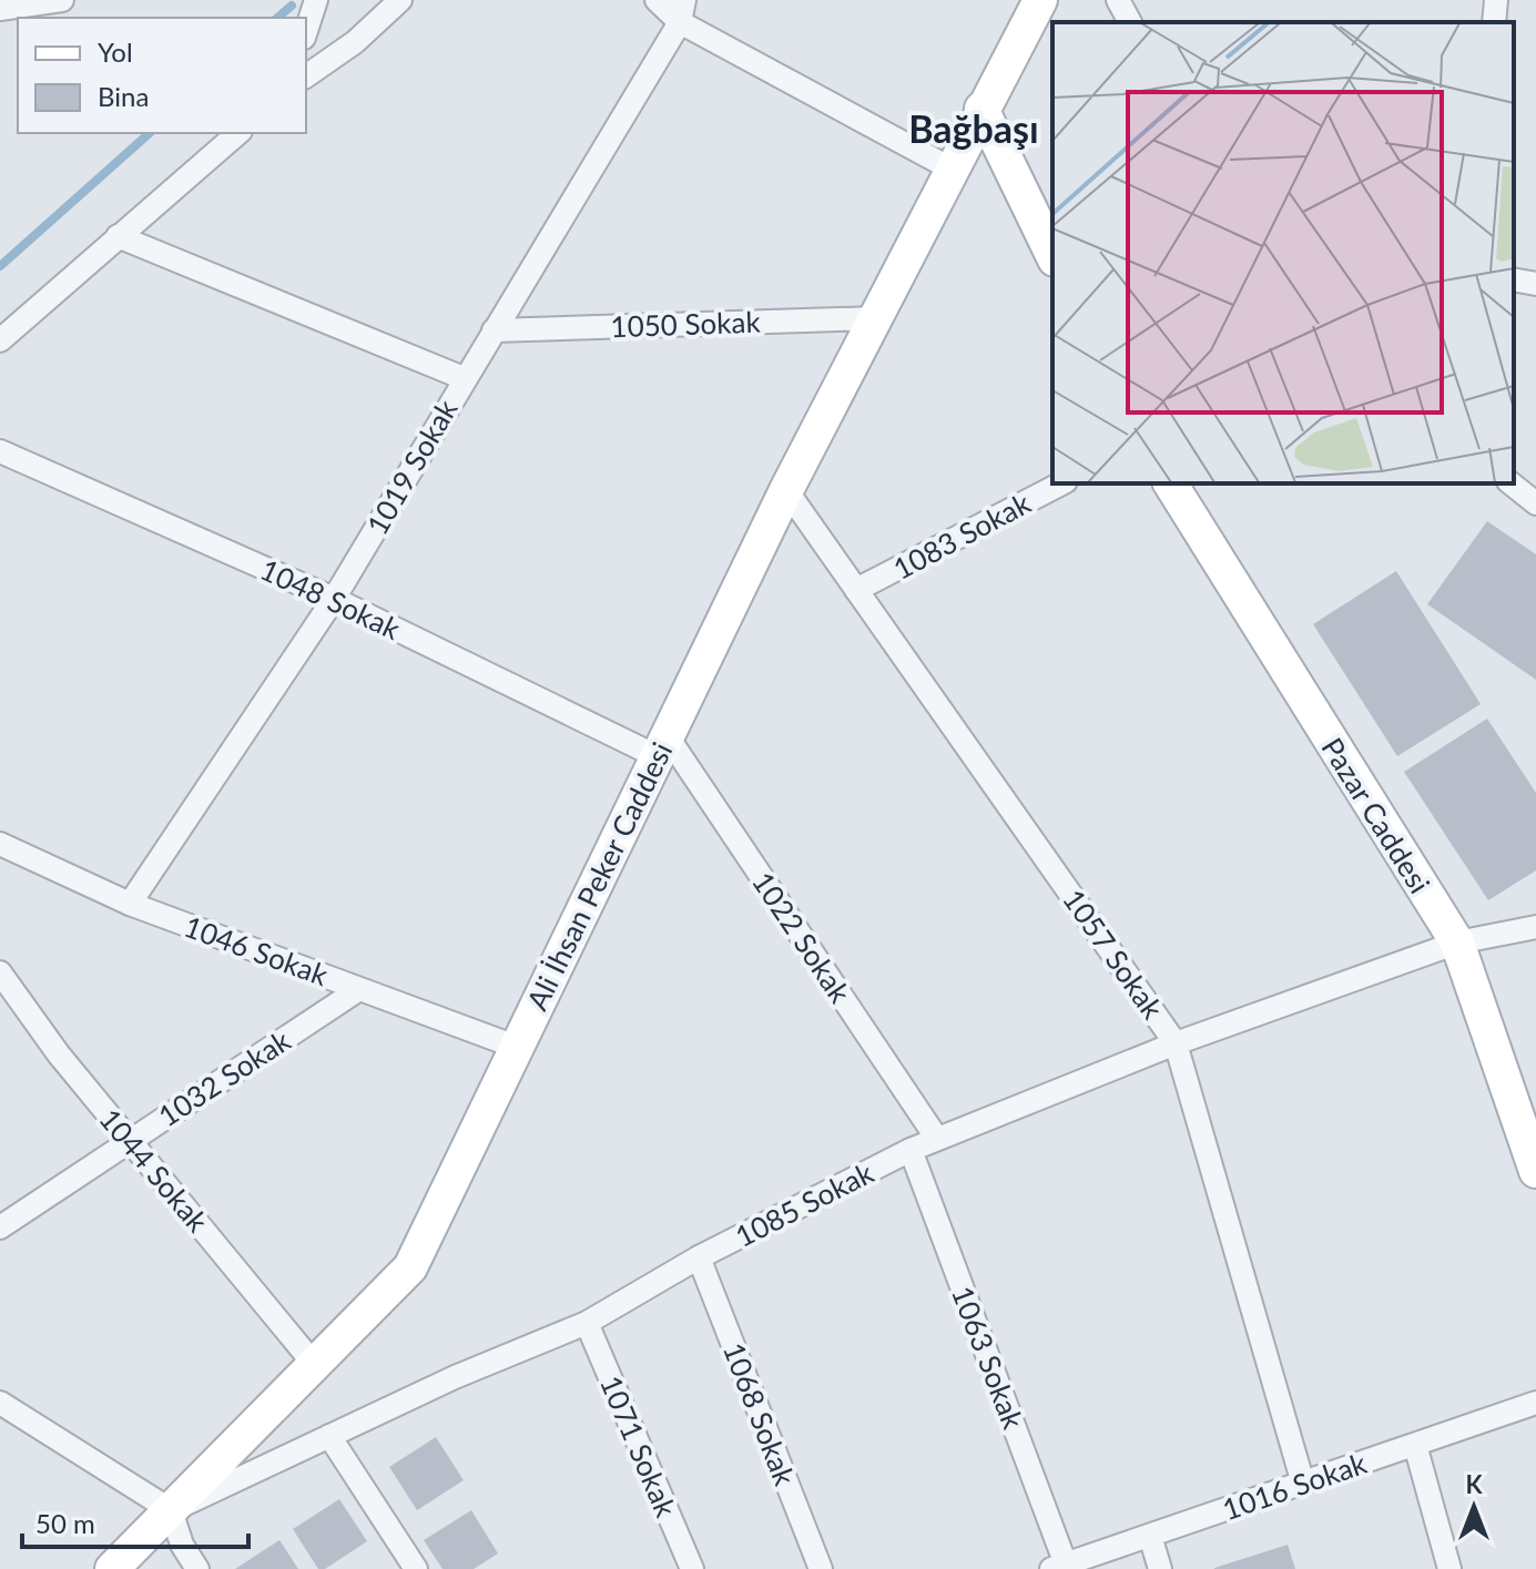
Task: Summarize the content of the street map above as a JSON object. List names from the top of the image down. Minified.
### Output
{"streets":{"street":["1050 Sokak","1019 Sokak","1083 Sokak","1048 Sokak","Pazar Caddesi","Ali İhsan Peker Caddesi","1022 Sokak","1046 Sokak","1057 Sokak","1032 Sokak","1044 Sokak","1085 Sokak","1063 Sokak","1068 Sokak","1071 Sokak","1016 Sokak"]},"crossings":[["1050 Sokak","1019 Sokak"],["1050 Sokak","Ali İhsan Peker Caddesi"],["1019 Sokak","1048 Sokak"],["1019 Sokak","1046 Sokak"],["1083 Sokak","1057 Sokak"],["1048 Sokak","Ali İhsan Peker Caddesi"],["1048 Sokak","1022 Sokak"],["Pazar Caddesi","1085 Sokak"],["Ali İhsan Peker Caddesi","1022 Sokak"],["Ali İhsan Peker Caddesi","1046 Sokak"],["Ali İhsan Peker Caddesi","1057 Sokak"],["Ali İhsan Peker Caddesi","1044 Sokak"],["Ali İhsan Peker Caddesi","1085 Sokak"],["1022 Sokak","1085 Sokak"],["1046 Sokak","1032 Sokak"],["1057 Sokak","1085 Sokak"],["1057 Sokak","1016 Sokak"],["1032 Sokak","1044 Sokak"],["1085 Sokak","1063 Sokak"],["1085 Sokak","1068 Sokak"],["1085 Sokak","1071 Sokak"],["1063 Sokak","1016 Sokak"]],"districts":["Bağbaşı"],"legend":["Yol","Bina"],"scale_bar":"50 m","north":"top"}
